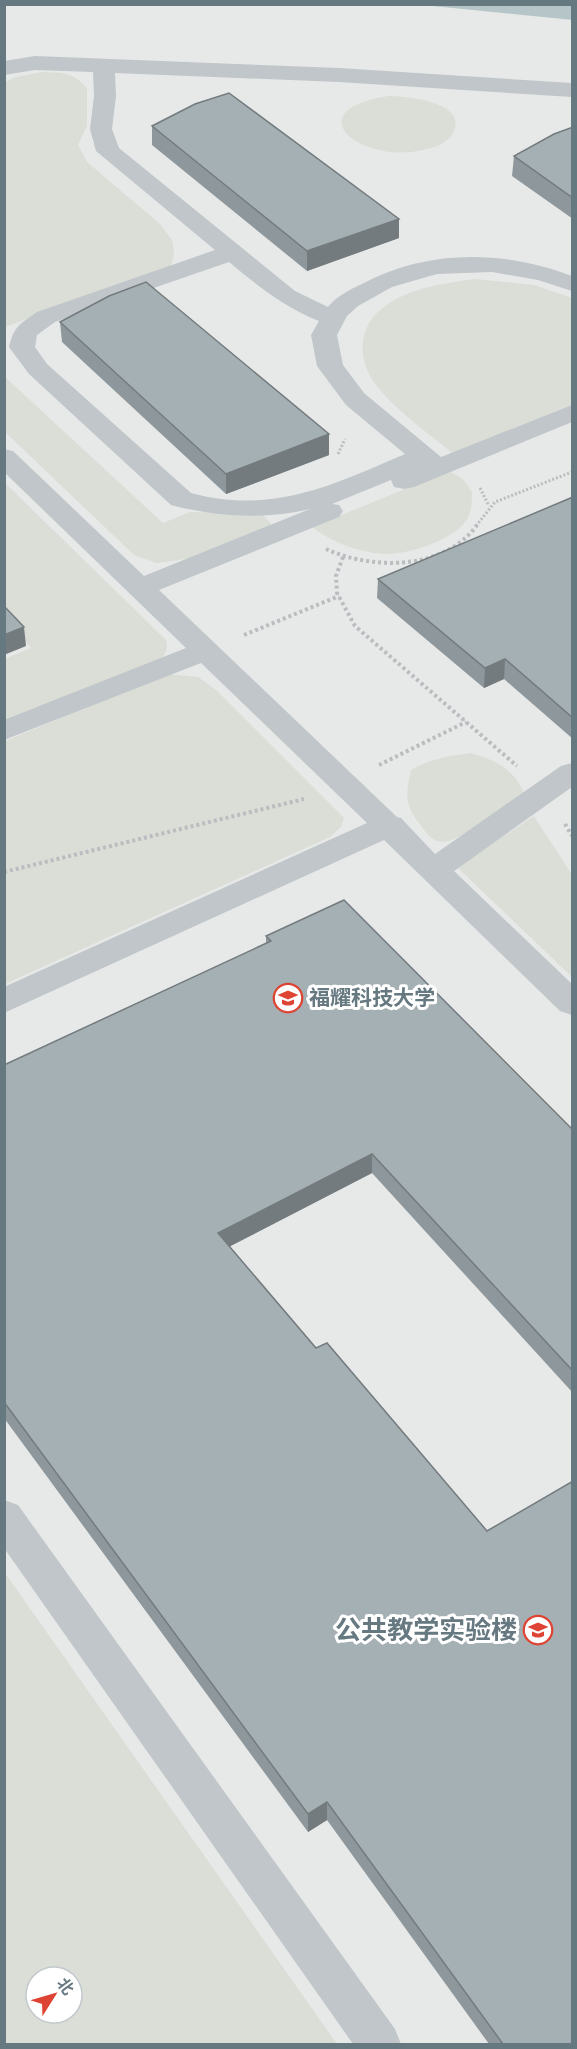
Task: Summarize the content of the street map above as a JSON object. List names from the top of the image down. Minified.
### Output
{"places":{"school or university":["福耀科技大学","公共教学实验楼"]},"north":"top right"}
